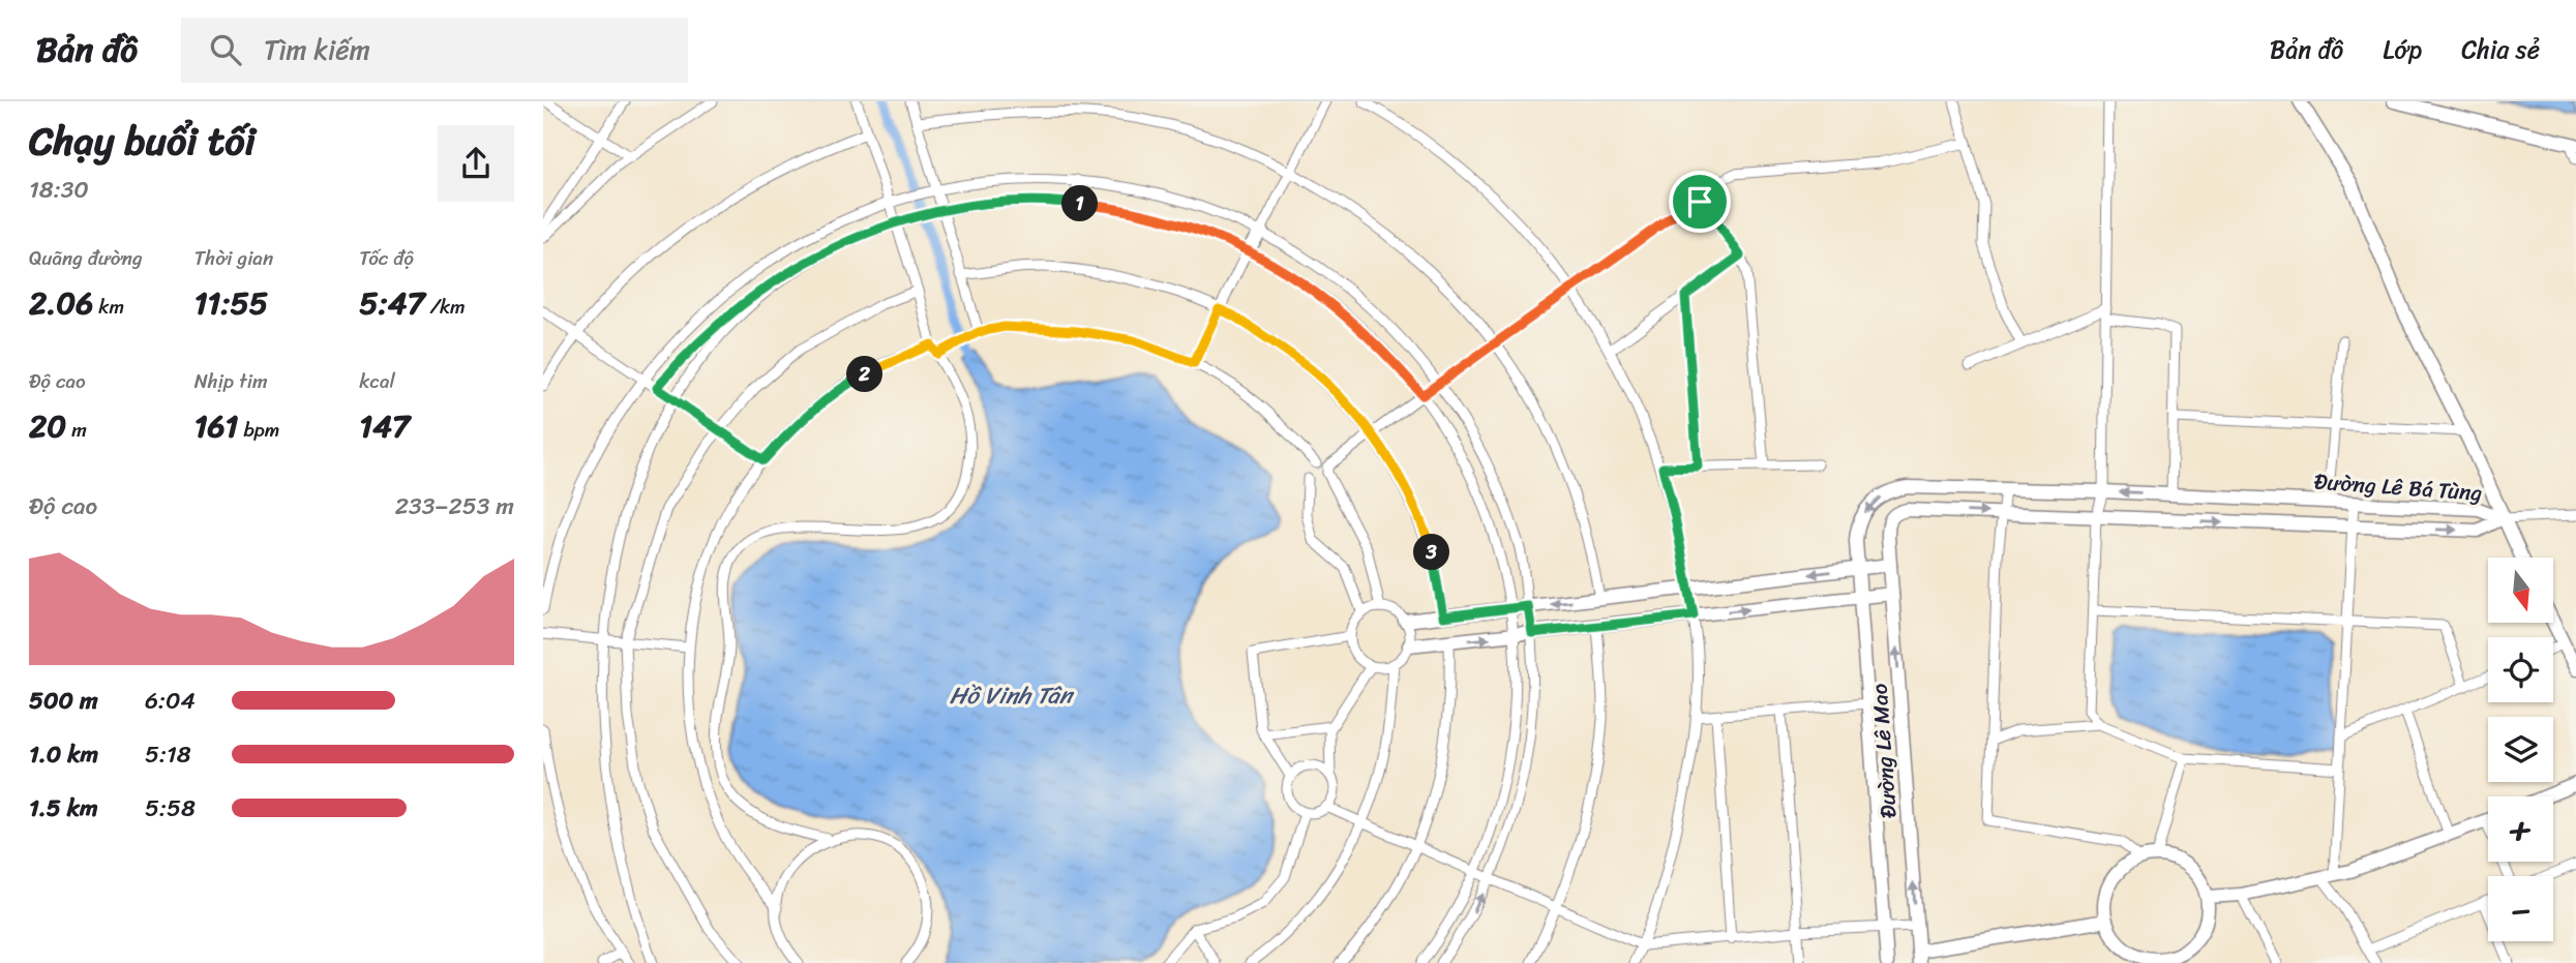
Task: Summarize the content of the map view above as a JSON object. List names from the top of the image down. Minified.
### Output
{"streets":{"street":["Đường Lê Bá Tùng","Đường Lê Mao"]},"crossings":[["Đường Lê Bá Tùng","Đường Lê Mao"]],"water":["Hồ Vinh Tân"],"north":"bottom","page":{"header":"Bản đồ","search":"Tìm kiếm","nav":["Bản đồ","Lớp","Chia sẻ"],"heading":["Chạy buổi tối","18:30"],"pins":["1","2","3"],"stats":[["Quãng đường","2.06 km"],["Thời gian","11:55"],["Tốc độ","5:47 /km"],["Độ cao","20 m"],["Nhịp tim","161 bpm"],["kcal","147"]],"chart":["Độ cao","233–253 m"],"map_buttons":["+","−"],"list":[{"name":"500 m","note":"6:04"},{"name":"1.0 km","note":"5:18"},{"name":"1.5 km","note":"5:58"}]}}
